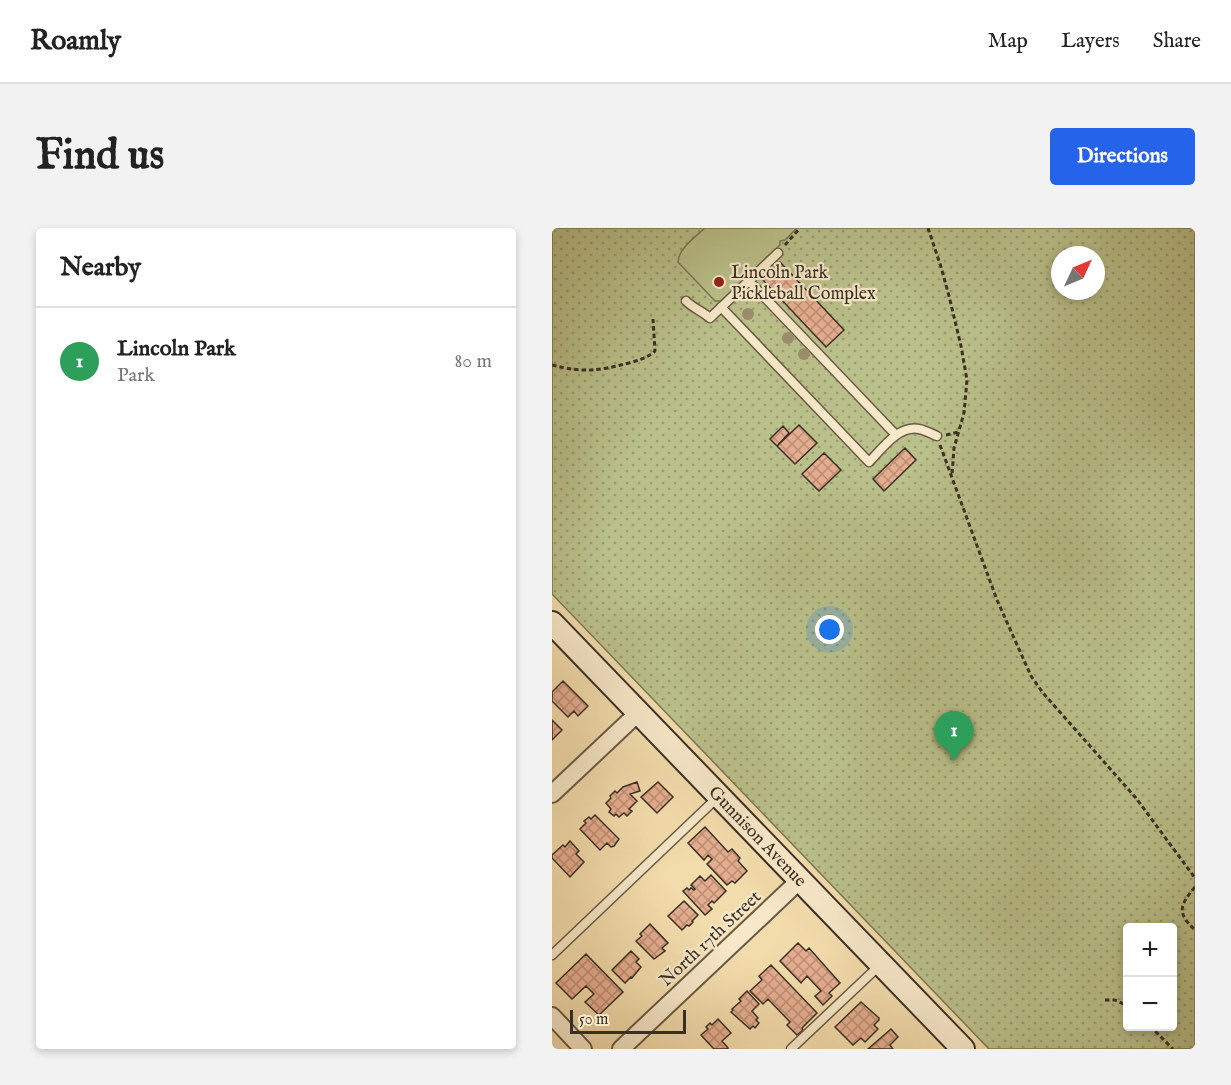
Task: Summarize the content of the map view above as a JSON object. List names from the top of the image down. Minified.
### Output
{"streets":{"street":["Gunnison Avenue","North 17th Street"]},"crossings":[["Gunnison Avenue","North 17th Street"]],"places":["Lincoln Park Pickleball Complex"],"scale_bar":"50 m","north":"top right","page":{"header":"Roamly","nav":["Map","Layers","Share"],"buttons":"Directions","title":"Find us","heading":"Nearby","list":[{"mark":"1","name":"Lincoln Park","note":"Park","value":"80 m"}],"pins":"1","map_buttons":["+","−"],"scale":"50 m"}}
